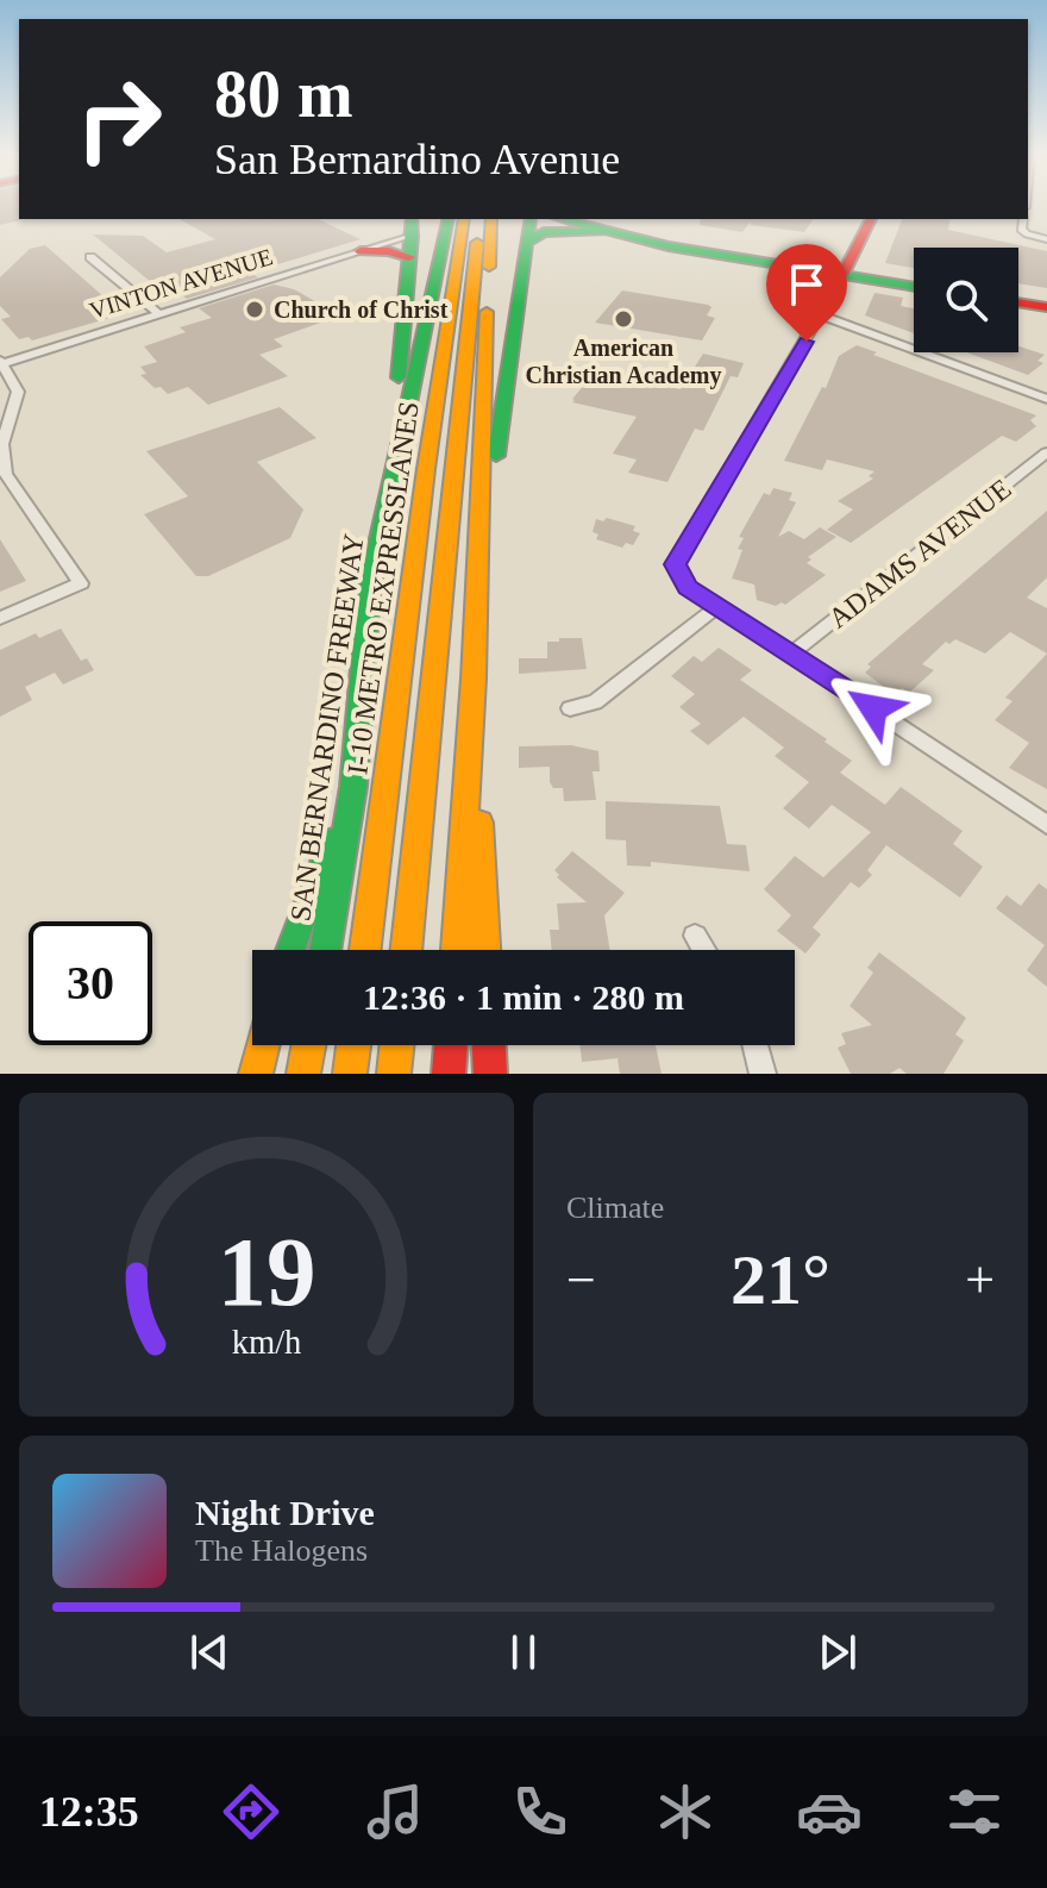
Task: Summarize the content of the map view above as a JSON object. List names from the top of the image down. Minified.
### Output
{"streets":{"main road":["I-10 METRO EXPRESSLANES","SAN BERNARDINO FREEWAY"],"street":["VINTON AVENUE","ADAMS AVENUE"]},"places":["Church of Christ","American Christian Academy"],"page":{"turn":["80 m","San Bernardino Avenue"],"limit":"30","trip":"12:36 · 1 min · 280 m","tile":"Climate","heat":["−","21°","+"],"song":["Night Drive","The Halogens"],"tabs":"12:35","gauge":["19","km/h"]}}
